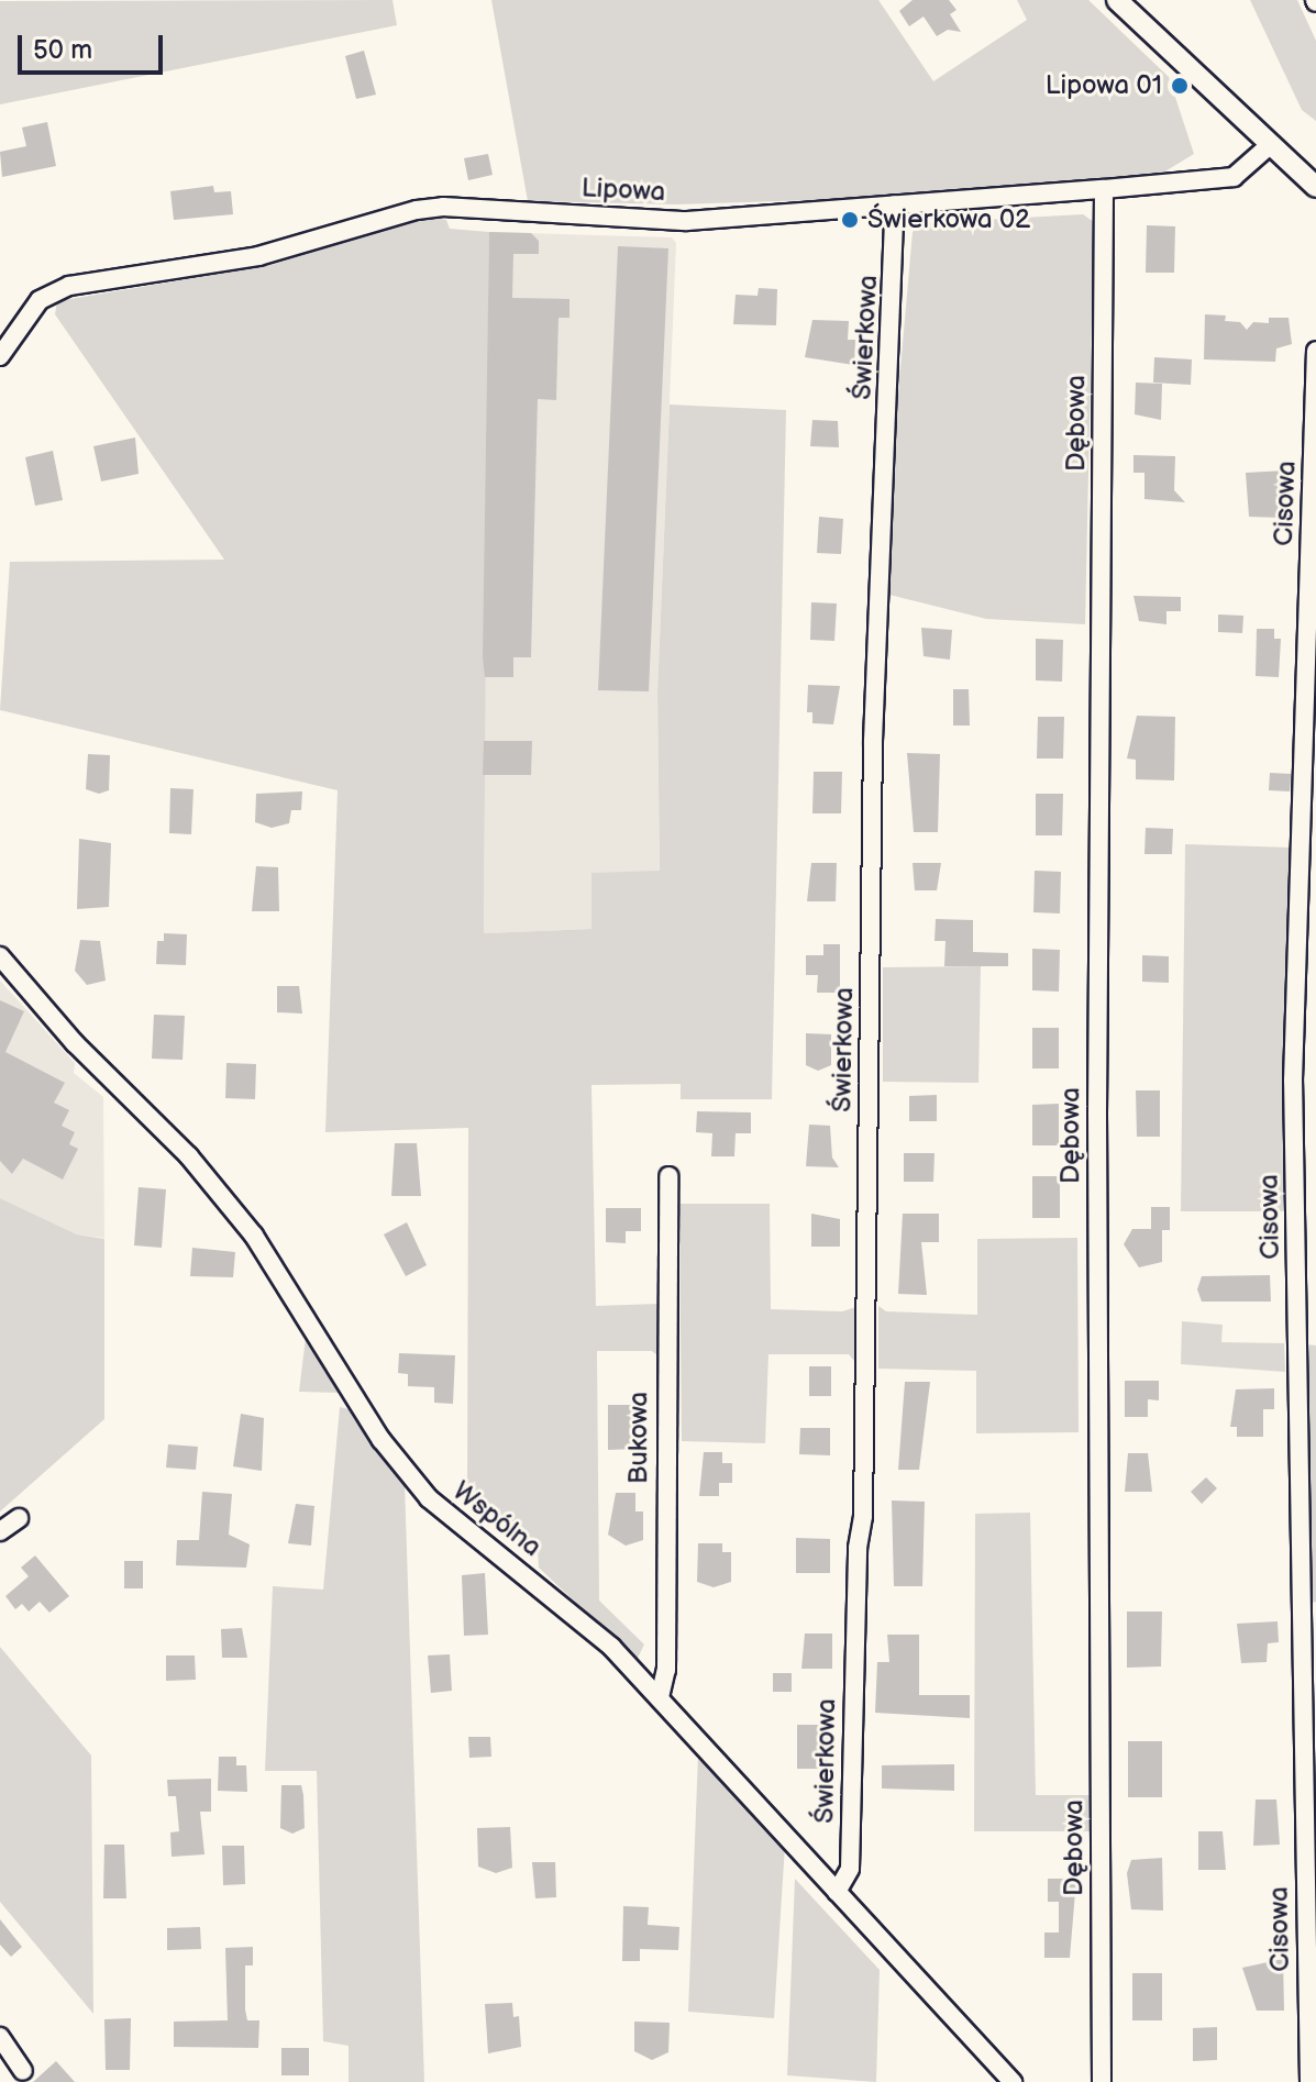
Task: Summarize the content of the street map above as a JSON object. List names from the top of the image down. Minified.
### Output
{"streets":{"street":["Lipowa","Świerkowa","Dębowa","Cisowa","Bukowa","Wspólna"]},"crossings":[["Lipowa","Świerkowa"],["Lipowa","Dębowa"],["Świerkowa","Wspólna"],["Bukowa","Wspólna"]],"places":["Lipowa 01","Świerkowa 02"],"scale_bar":"50 m"}
